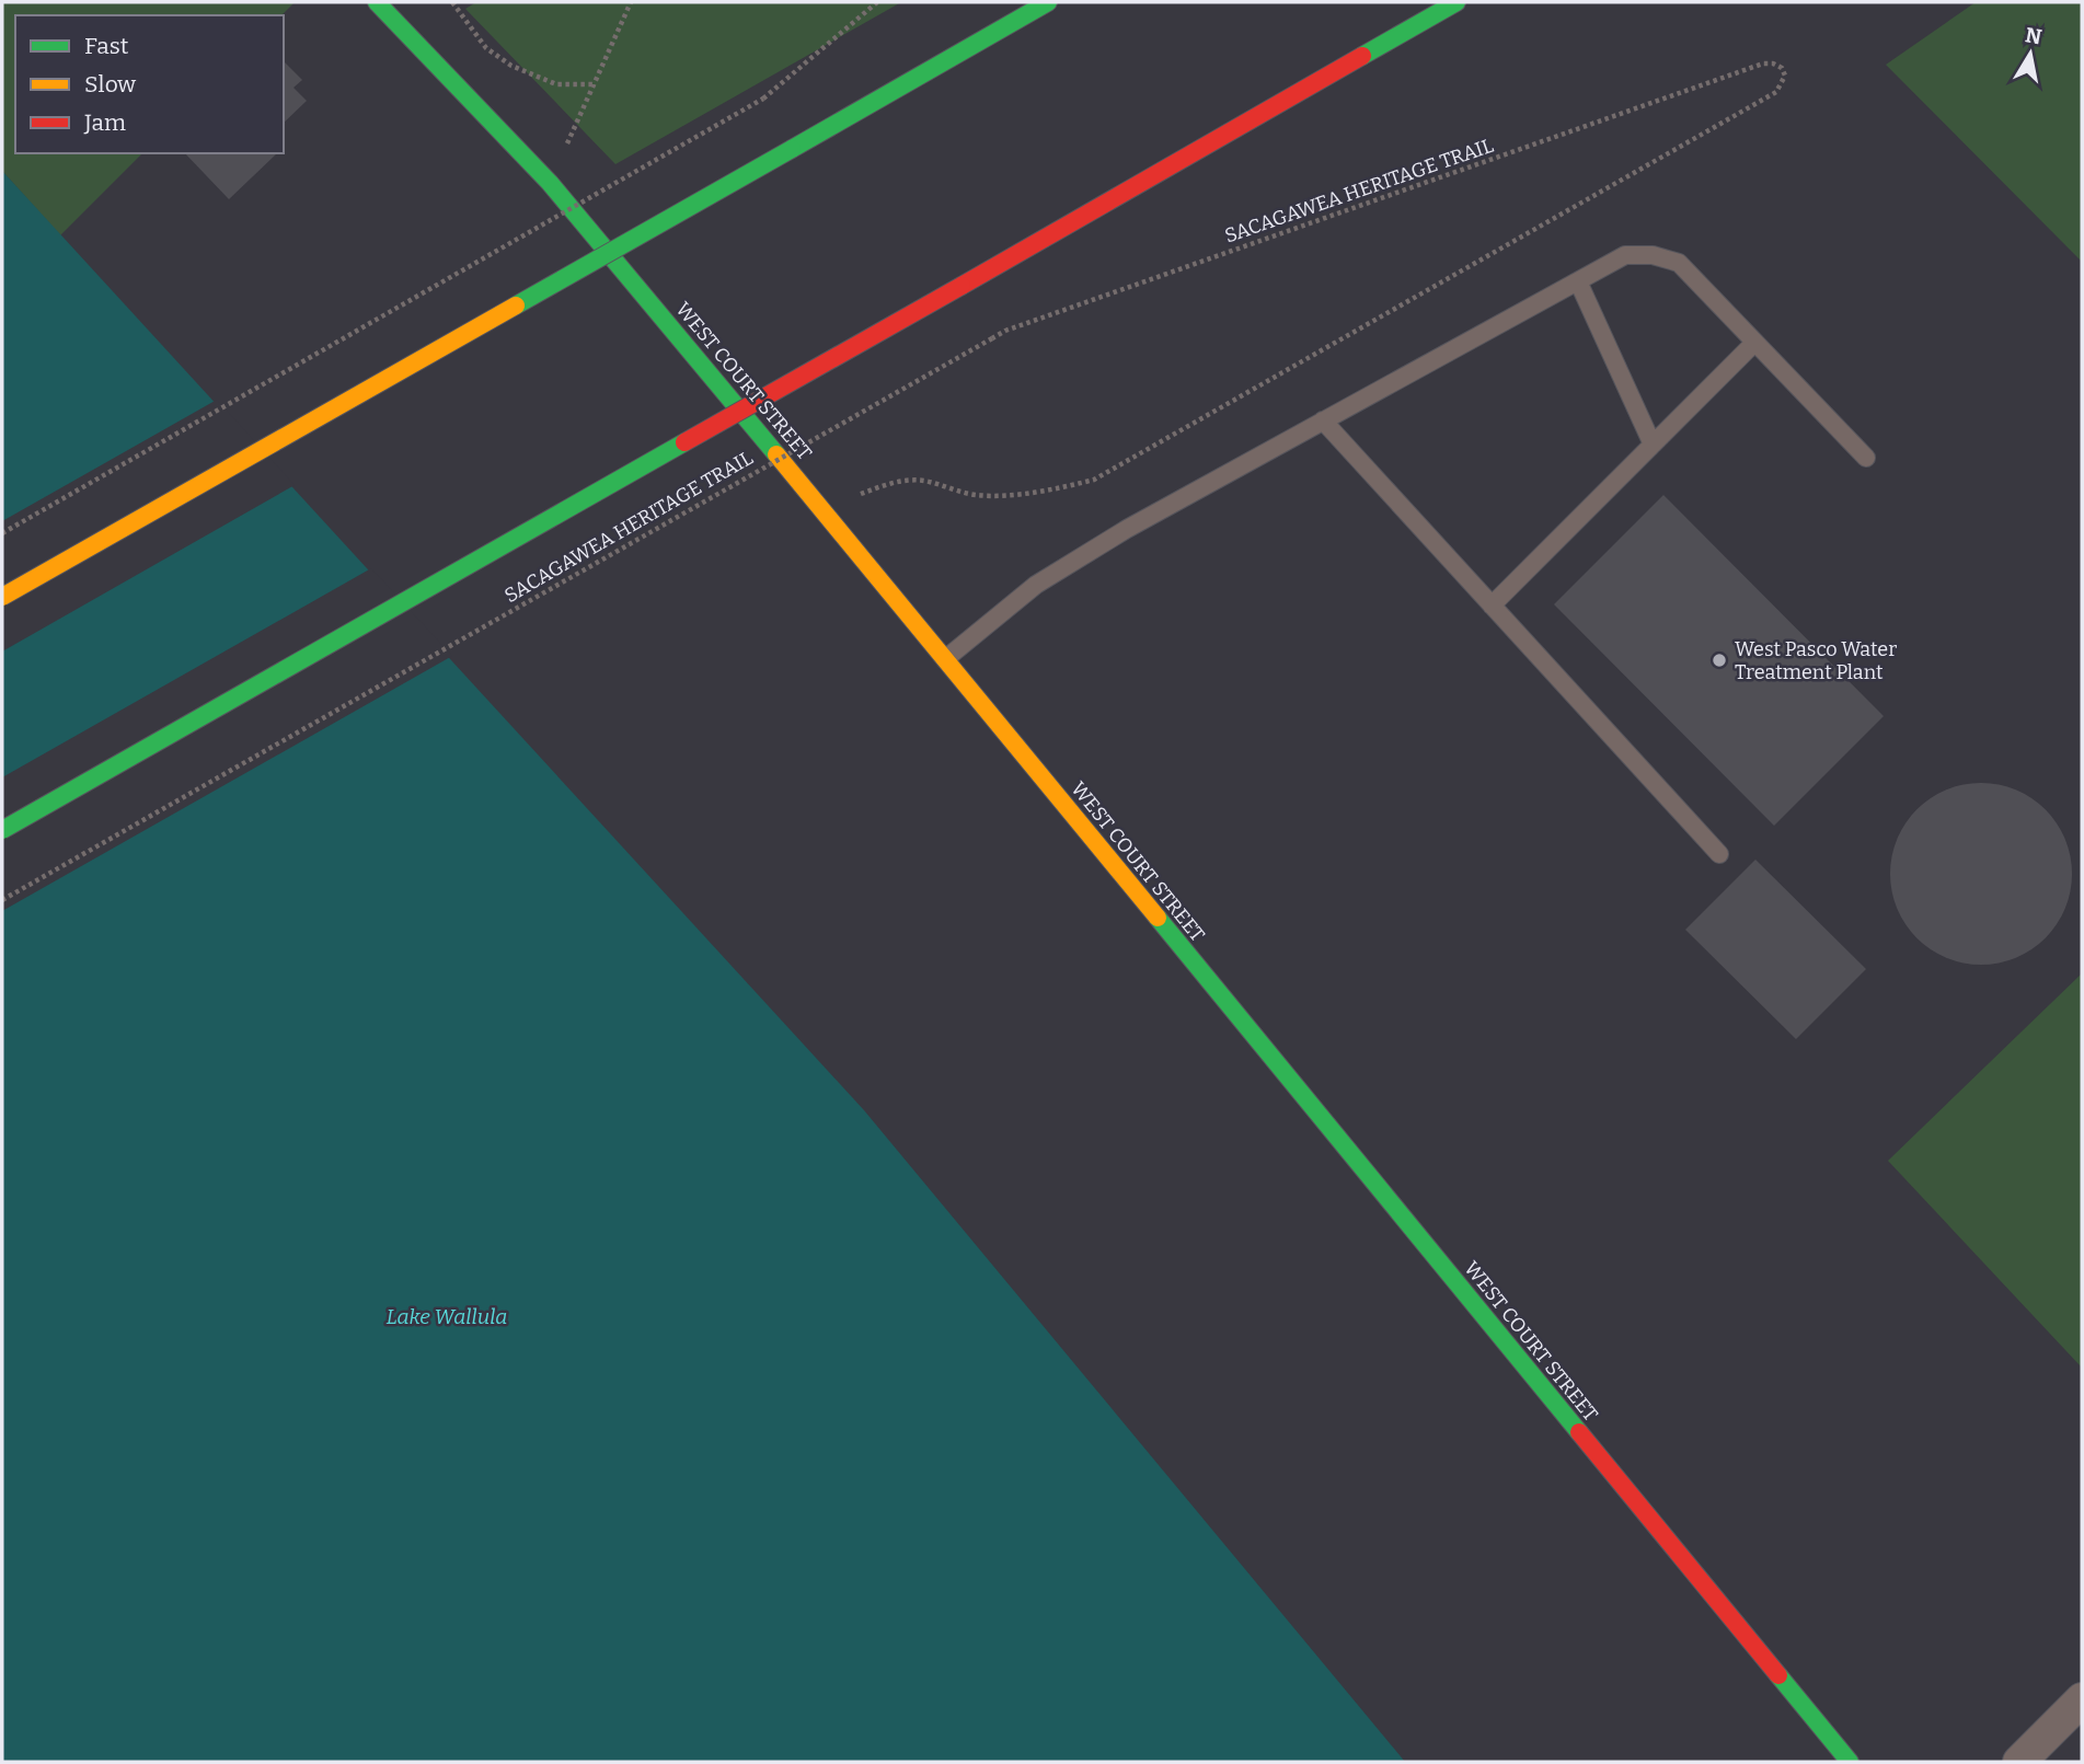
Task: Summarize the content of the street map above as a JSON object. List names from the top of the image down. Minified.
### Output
{"streets":{"main road":["WEST COURT STREET"],"path":["SACAGAWEA HERITAGE TRAIL"]},"crossings":[["SACAGAWEA HERITAGE TRAIL","WEST COURT STREET"]],"water":["Lake Wallula"],"places":["West Pasco Water Treatment Plant"],"legend":["Fast","Slow","Jam"],"north":"top"}
